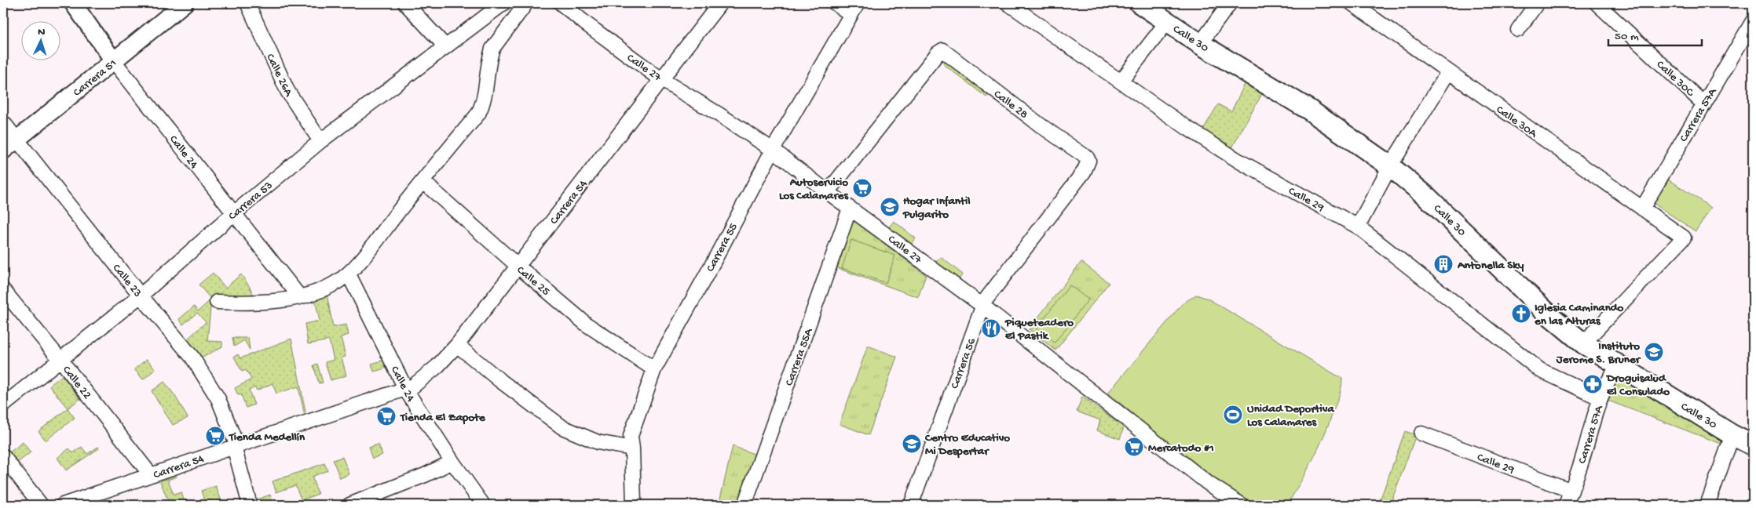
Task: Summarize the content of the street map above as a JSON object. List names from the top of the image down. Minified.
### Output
{"streets":{"main road":["Calle 30"],"street":["Calle 27","Calle 26A","Carrera 51","Calle 30C","Calle 28","Carrera 57A","Calle 30A","Calle 24","Calle 29","Carrera 53","Carrera 54","Carrera 55","Calle 23","Calle 25","Carrera 55A","Carrera 56","Calle 22"]},"crossings":[["Calle 30","Carrera 57A"],["Calle 30","Calle 30A"],["Calle 27","Calle 28"],["Calle 27","Carrera 54"],["Calle 27","Carrera 55"],["Calle 27","Carrera 55A"],["Calle 27","Carrera 56"],["Calle 26A","Carrera 53"],["Carrera 51","Calle 24"],["Carrera 51","Calle 23"],["Calle 30C","Carrera 57A"],["Calle 28","Carrera 56"],["Carrera 57A","Calle 30A"],["Carrera 57A","Calle 29"],["Calle 24","Carrera 53"],["Calle 24","Carrera 54"],["Carrera 53","Calle 23"],["Carrera 53","Calle 22"],["Carrera 54","Calle 23"],["Carrera 54","Calle 25"],["Carrera 54","Calle 22"],["Carrera 55","Calle 25"]],"places":{"supermarket":["Autoservicio Los Calamares","Tienda El Zapote","Tienda Medellín","Mercatodo #1"],"school or university":["Hogar Infantil Pulgarito","Instituto Jerome S. Bruner","Centro Educativo Mi Despertar"],"building":["Antonella Sky"],"church":["Iglesia Caminando en las Alturas"],"restaurant":["Piqueteadero El Pastik"],"pharmacy":["Droguisalud El Consulado"],"sports":["Unidad Deportiva Los Calamares"]},"scale_bar":"50 m","north":"top"}
